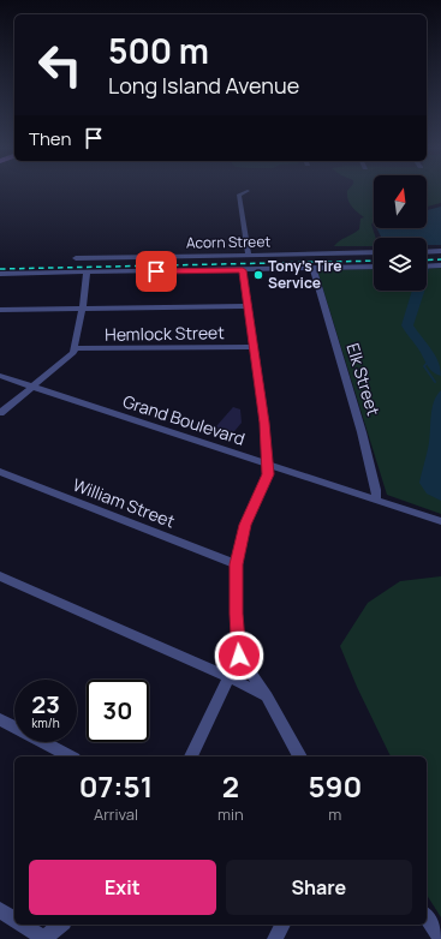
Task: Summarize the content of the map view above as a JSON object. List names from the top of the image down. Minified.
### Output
{"streets":{"street":["Acorn Street","Hemlock Street","Elk Street","Grand Boulevard","William Street"]},"crossings":[["Elk Street","Grand Boulevard"]],"places":["Tony’s Tire Service"],"north":"top","page":{"turn":["500 m","Long Island Avenue"],"then":"Then","speed":"23 km/h","limit":"30","eta":["07:51","Arrival","2","min","590","m"],"buttons":["Exit","Share"]}}
